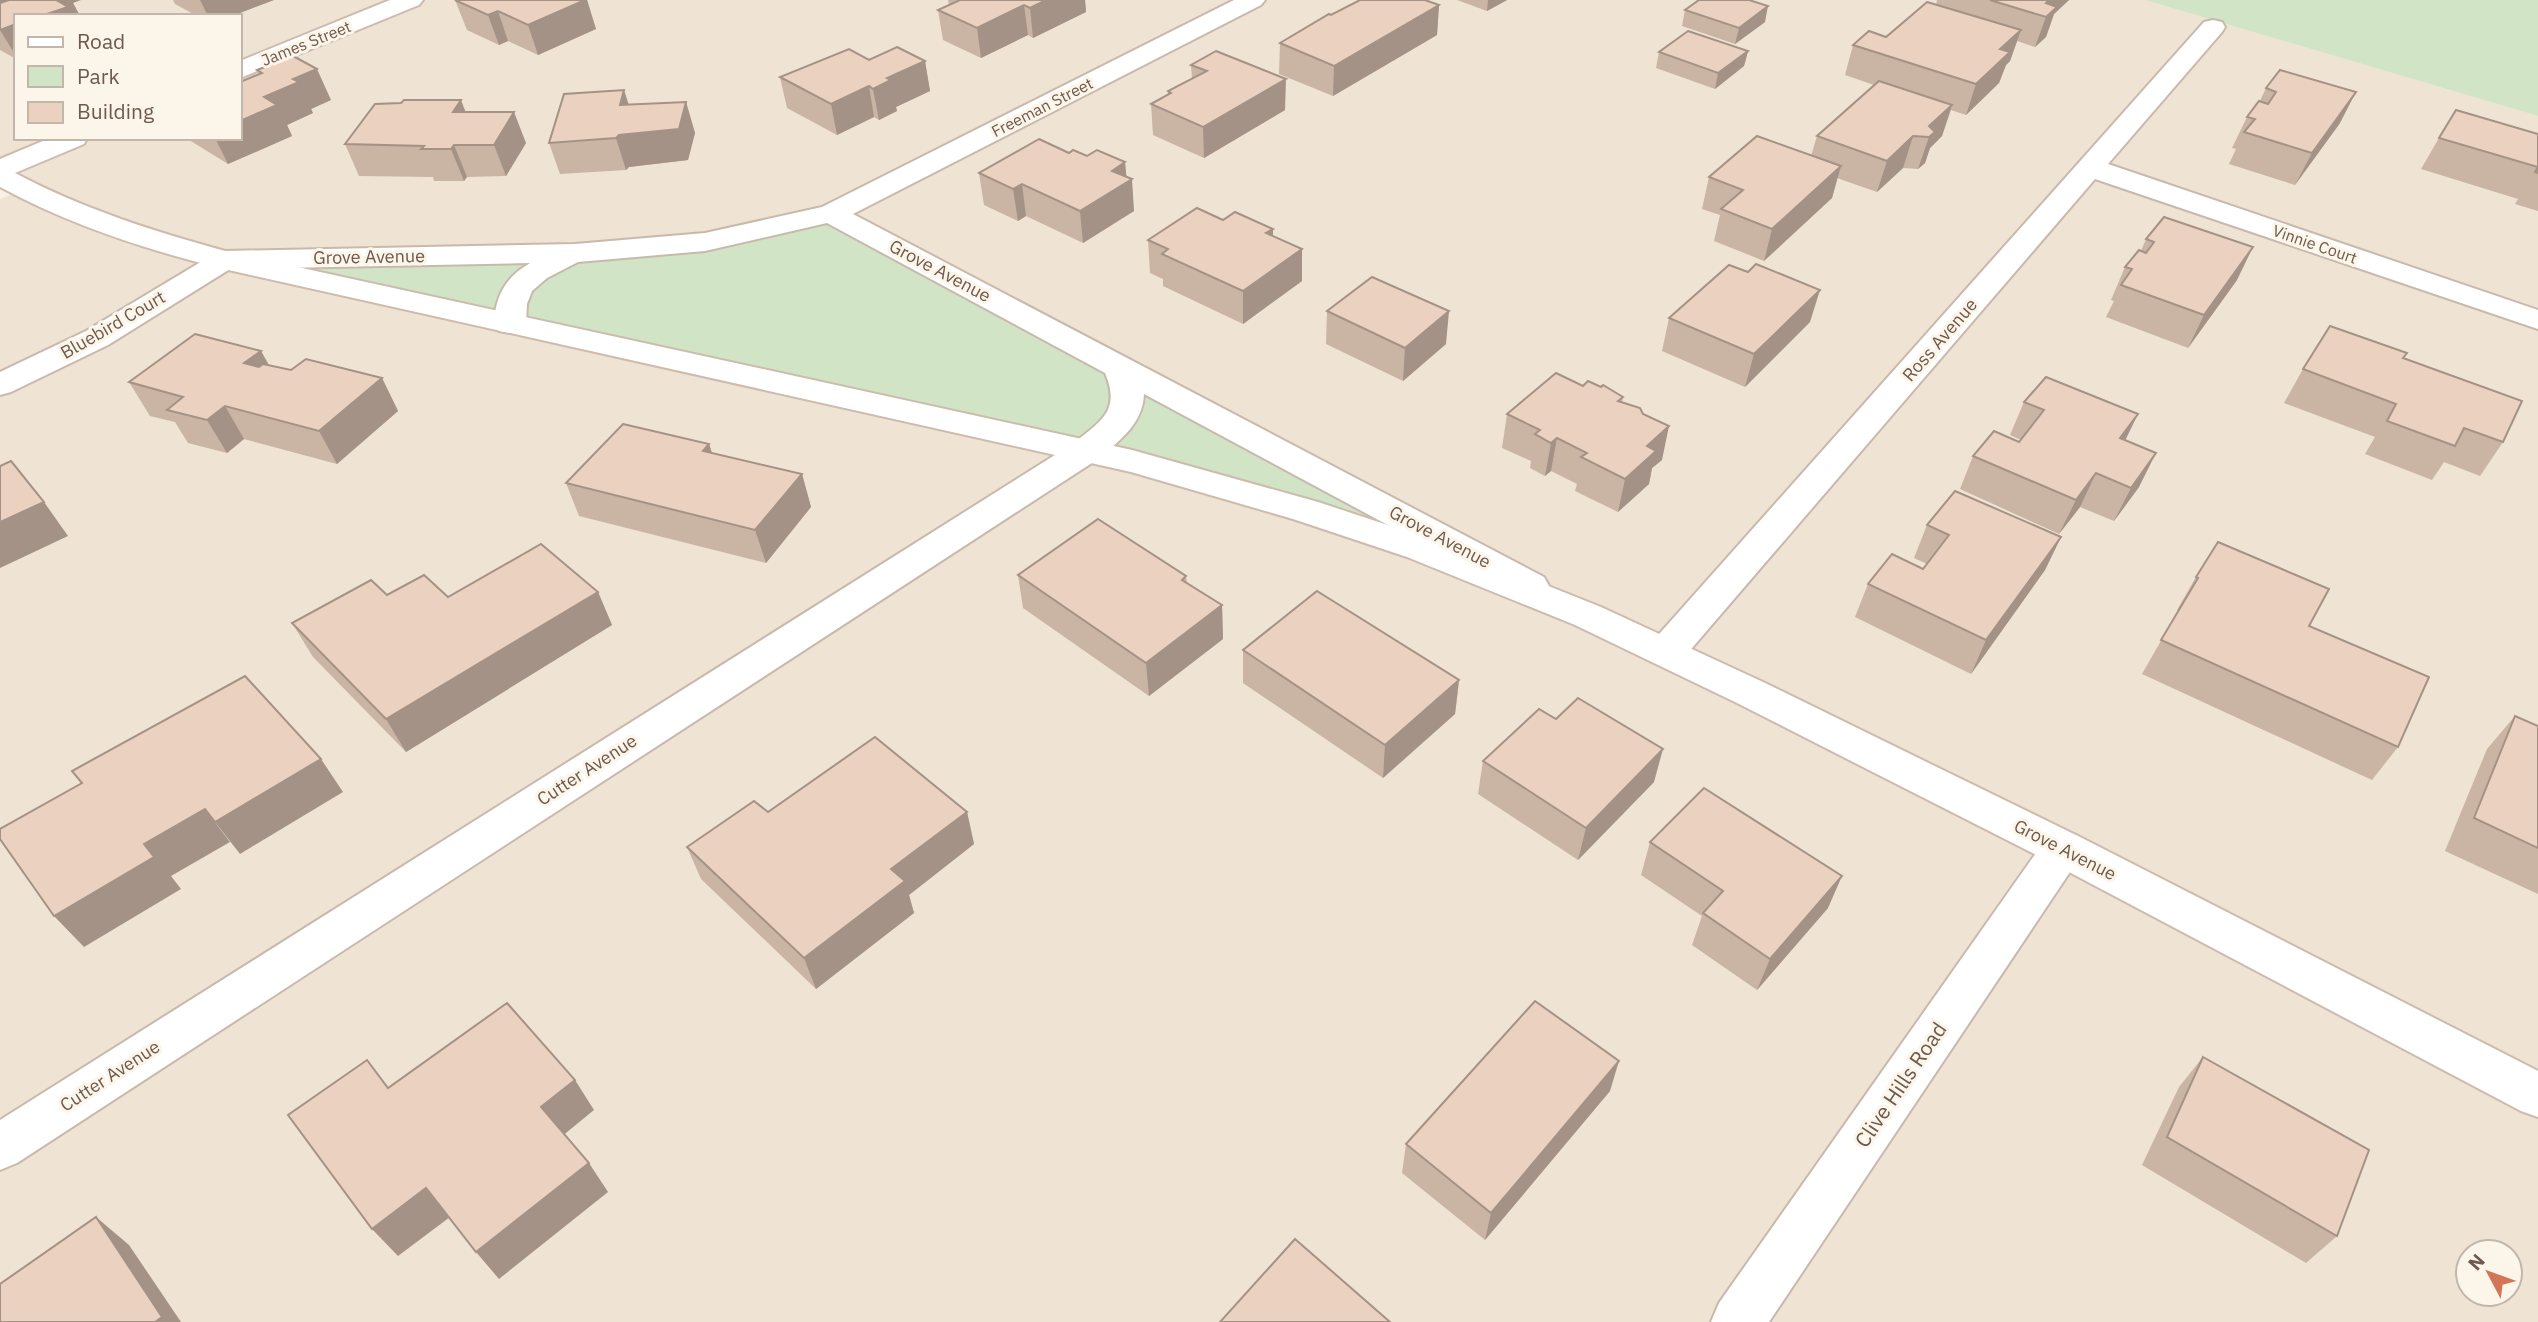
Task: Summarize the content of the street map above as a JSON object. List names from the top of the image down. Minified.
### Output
{"streets":{"street":["James Street","Freeman Street","Vinnie Court","Grove Avenue","Bluebird Court","Ross Avenue","Cutter Avenue","Clive Hills Road"]},"crossings":[["Freeman Street","Grove Avenue"],["Vinnie Court","Ross Avenue"],["Grove Avenue","Bluebird Court"],["Grove Avenue","Ross Avenue"],["Grove Avenue","Cutter Avenue"],["Grove Avenue","Clive Hills Road"]],"legend":["Road","Park","Building"],"north":"top left"}
